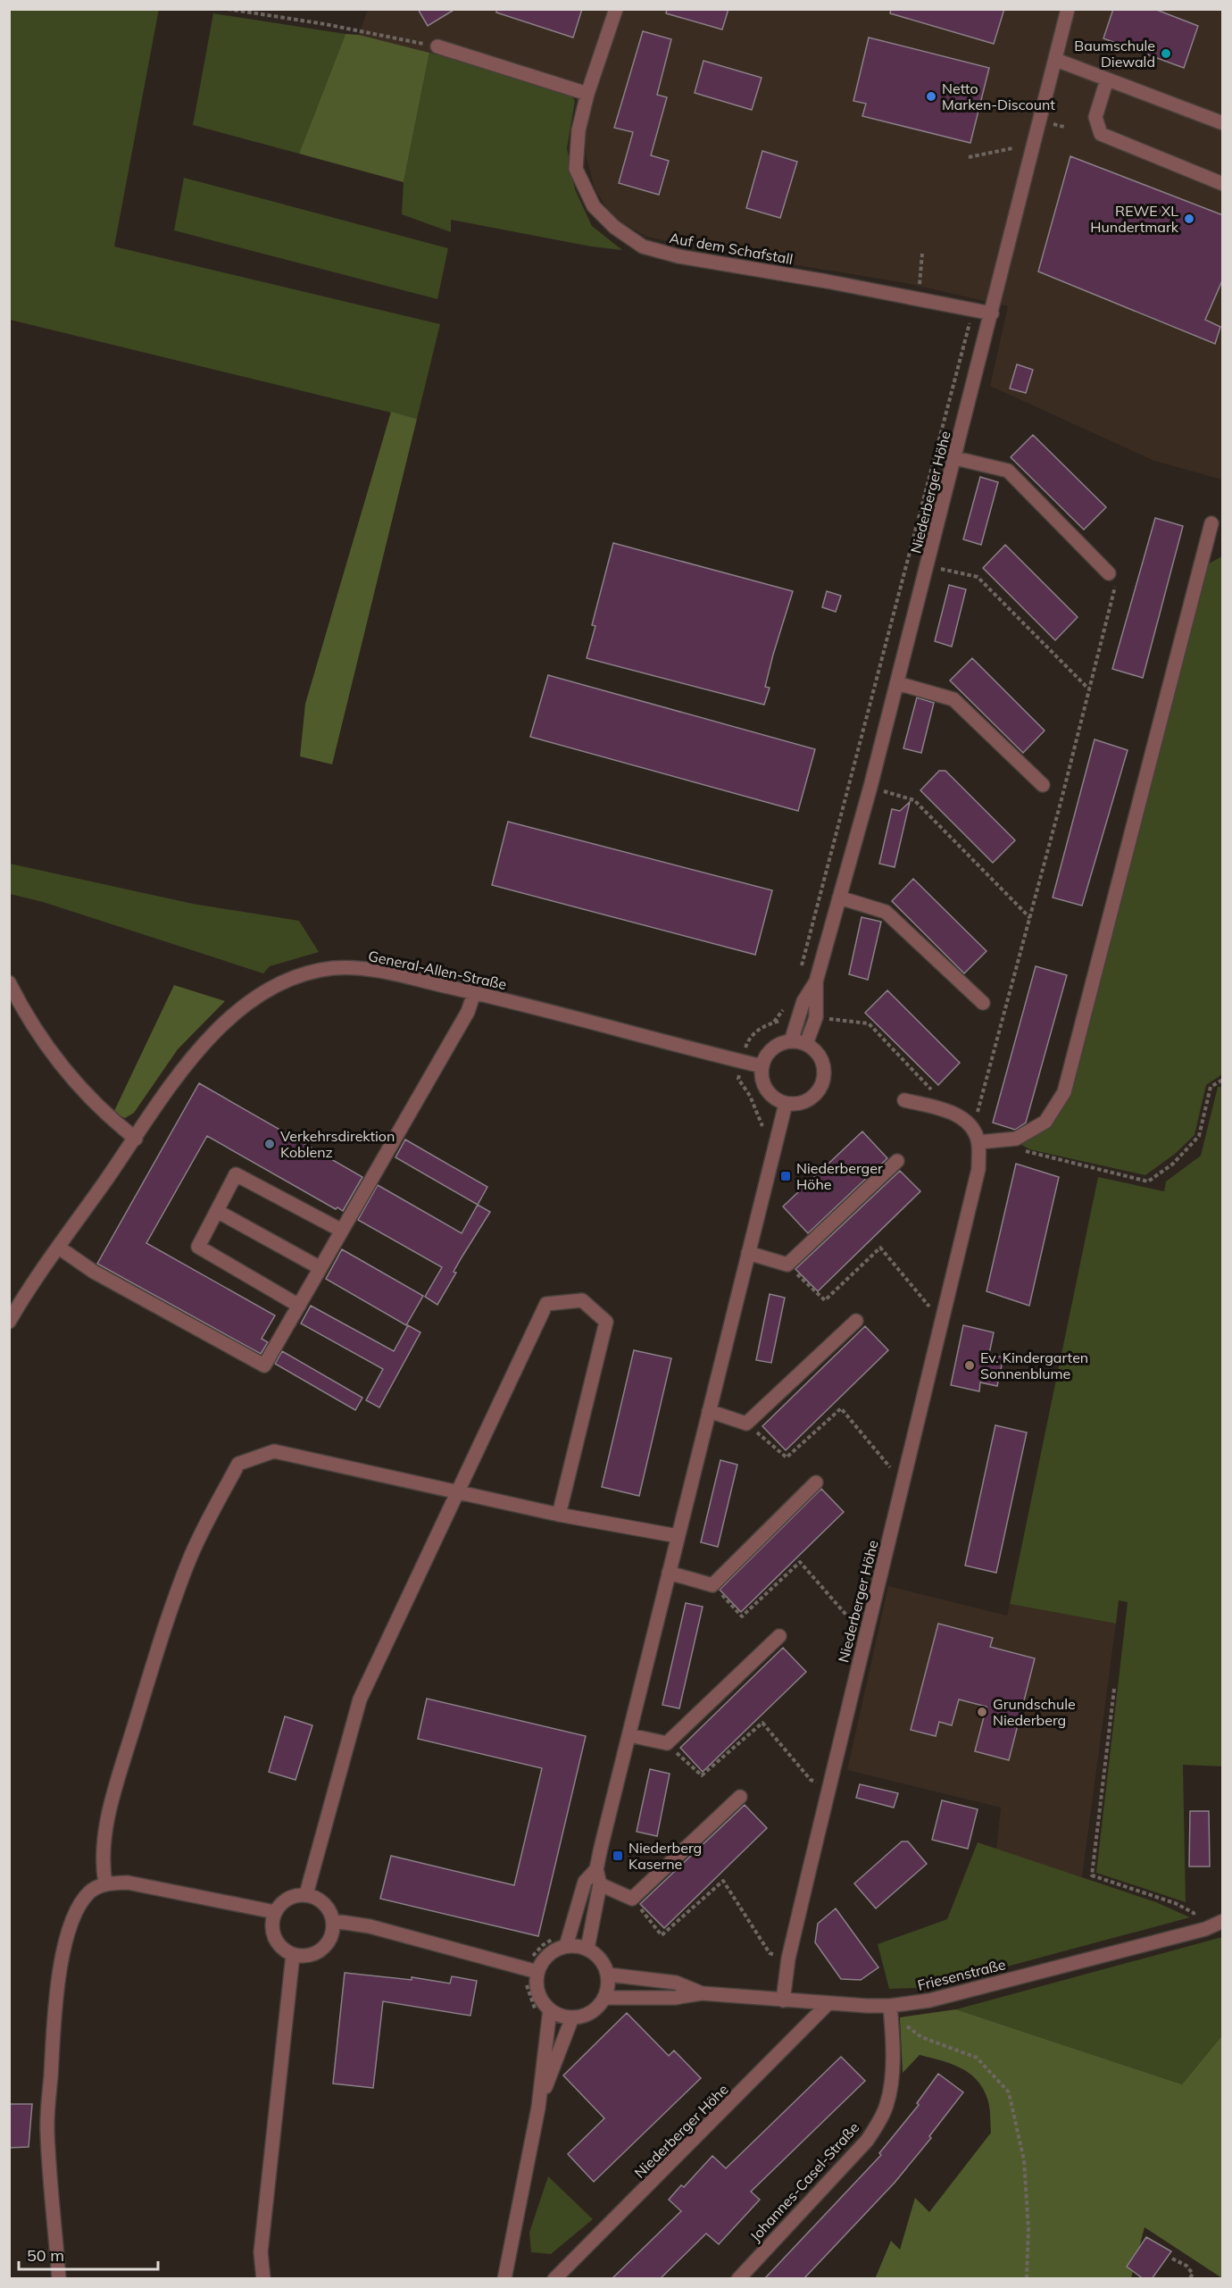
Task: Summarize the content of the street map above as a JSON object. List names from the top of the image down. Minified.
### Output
{"streets":{"street":["Auf dem Schafstall","Niederberger Höhe","General-Allen-Straße","Friesenstraße","Johannes-Casel-Straße"]},"crossings":[["Auf dem Schafstall","Niederberger Höhe"],["Niederberger Höhe","General-Allen-Straße"],["Niederberger Höhe","Friesenstraße"],["Friesenstraße","Johannes-Casel-Straße"]],"places":{"other":["Baumschule Diewald","Netto Marken-Discount","REWE XL Hundertmark","Verkehrsdirektion Koblenz","Ev. Kindergarten Sonnenblume","Grundschule Niederberg"],"transit":["Niederberger Höhe","Niederberg Kaserne"]},"scale_bar":"50 m"}
